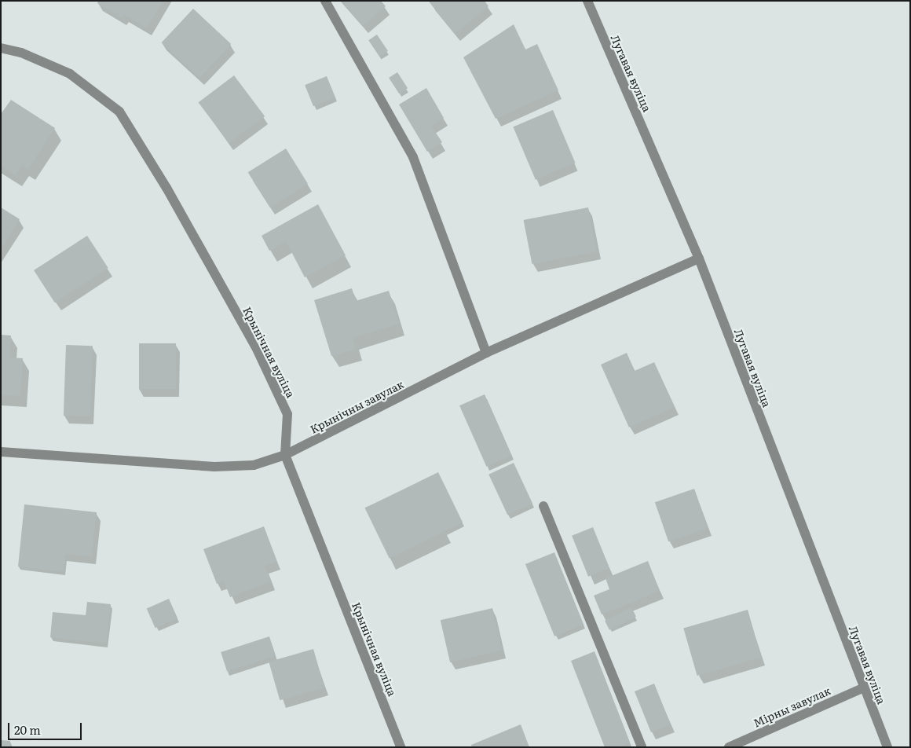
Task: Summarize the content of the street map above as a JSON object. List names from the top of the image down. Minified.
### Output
{"streets":{"street":["Лугавая вуліца","Крынічная вуліца","Крынічны завулак","Мірны завулак"]},"crossings":[["Лугавая вуліца","Крынічны завулак"],["Лугавая вуліца","Мірны завулак"],["Крынічная вуліца","Крынічны завулак"]],"scale_bar":"20 m"}
